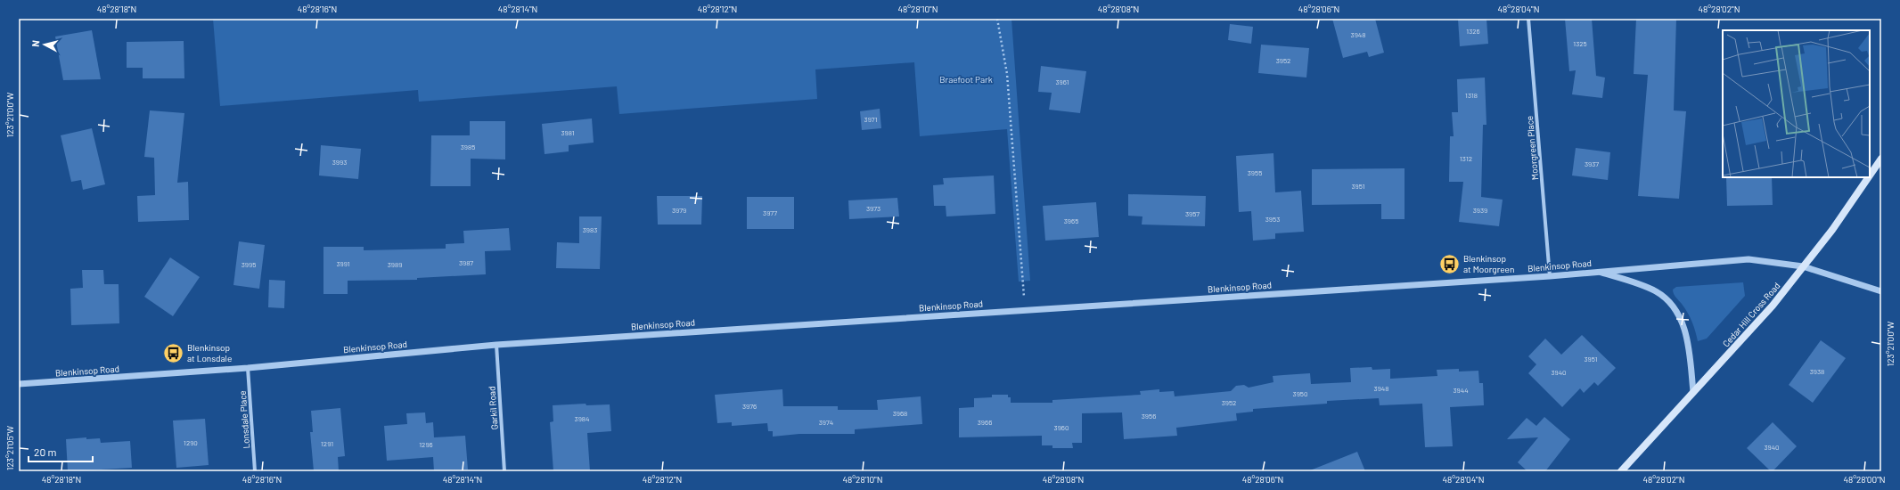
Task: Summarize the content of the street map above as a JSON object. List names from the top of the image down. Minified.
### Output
{"streets":{"main road":["Cedar Hill Cross Road"],"street":["Moorgreen Place","Blenkinsop Road","Garkil Road","Lonsdale Place"]},"crossings":[["Moorgreen Place","Blenkinsop Road"],["Blenkinsop Road","Cedar Hill Cross Road"],["Blenkinsop Road","Garkil Road"],["Blenkinsop Road","Lonsdale Place"]],"parks":["Braefoot Park"],"places":{"bus stop":["Blenkinsop at Moorgreen","Blenkinsop at Lonsdale"]},"house_numbers":["1326","3948","1325","3952","3961","1318","3971","3981","3985","1312","3993","3937","3955","3951","3973","3979","3939","3977","3957","3953","3965","3983","3987","3991","3995","3989","3951","3938","3940","3948","3944","3950","3952","3976","3968","3956","3984","3974","3966","3960","1290","1291","1296","3940"],"scale_bar":"20 m","north":"left","coordinates":["48°28'18\"N","48°28'16\"N","48°28'14\"N","48°28'12\"N","48°28'10\"N","48°28'08\"N","48°28'06\"N","48°28'04\"N","48°28'02\"N","123°21'00\"W","123°21'05\"W","48°28'00\"N"]}
